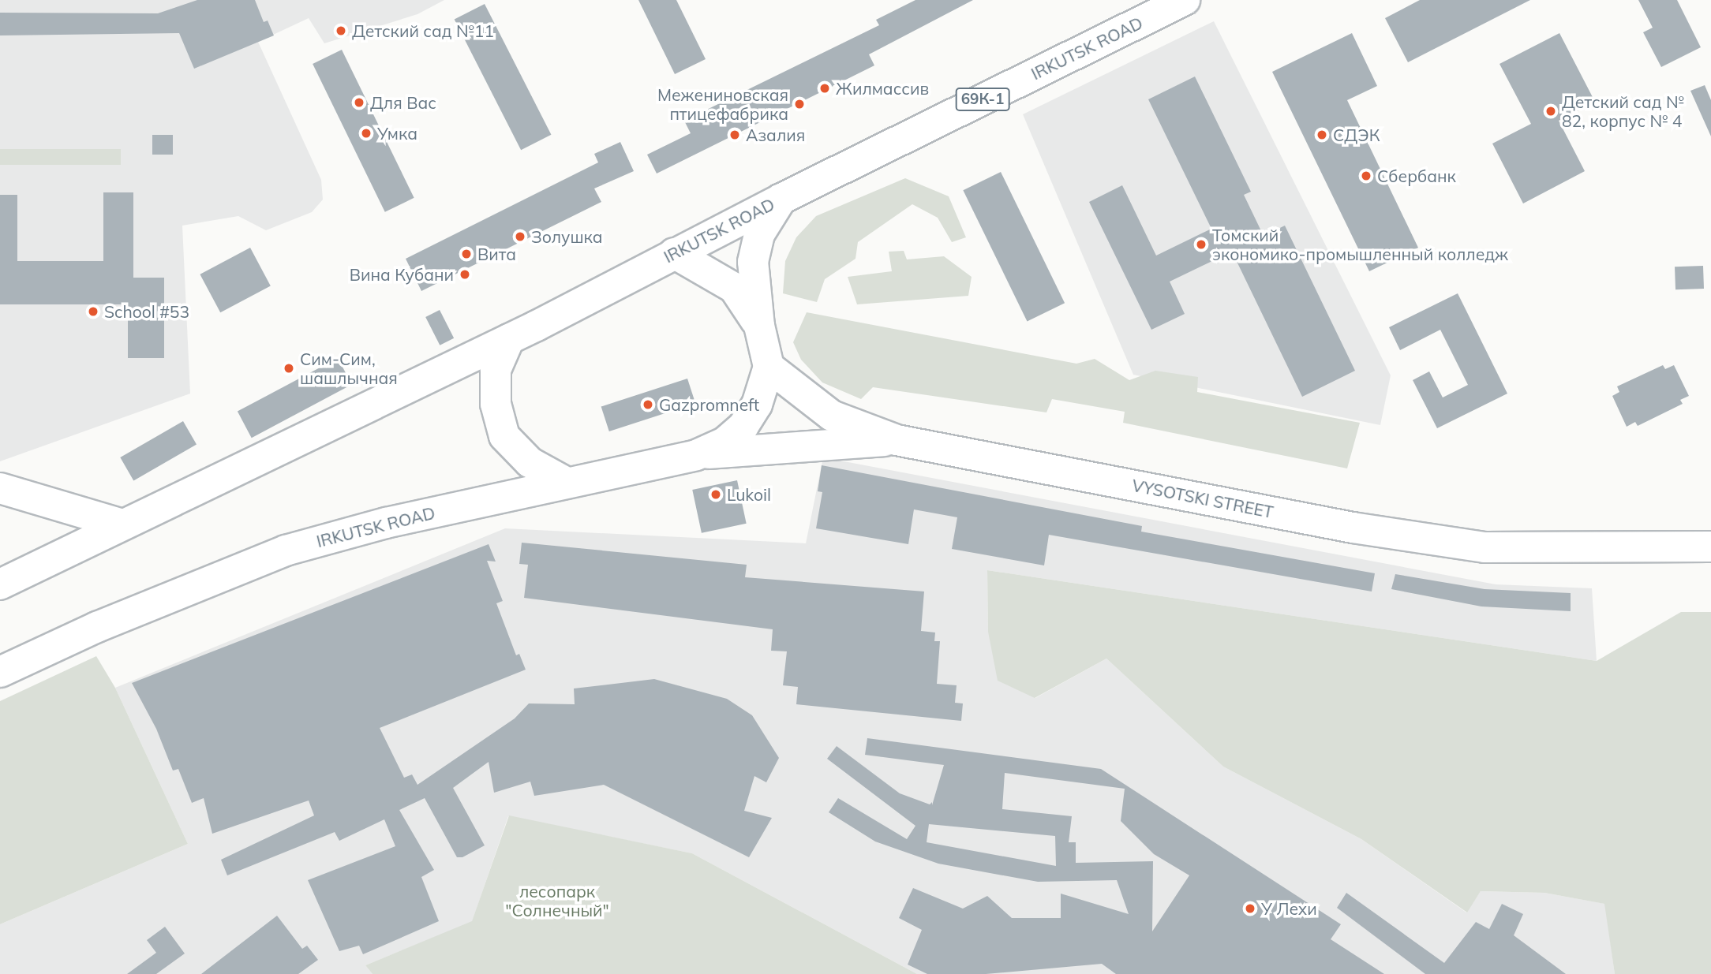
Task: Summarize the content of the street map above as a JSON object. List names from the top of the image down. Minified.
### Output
{"streets":{"main road":["IRKUTSK ROAD","69К-1","VYSOTSKI STREET"]},"crossings":[["IRKUTSK ROAD","VYSOTSKI STREET"]],"parks":["лесопарк \"Солнечный\""],"places":["Детский сад №11","Жилмассив","Для Вас","Межениновская птицефабрика","Детский сад № 82, корпус № 4","Умка","Азалия","СДЭК","Сбербанк","Золушка","Томский экономико-промышленный колледж","Вита","Вина Кубани","School #53","Сим-Сим, шашлычная","Gazpromneft","Lukoil","У Лехи"]}
